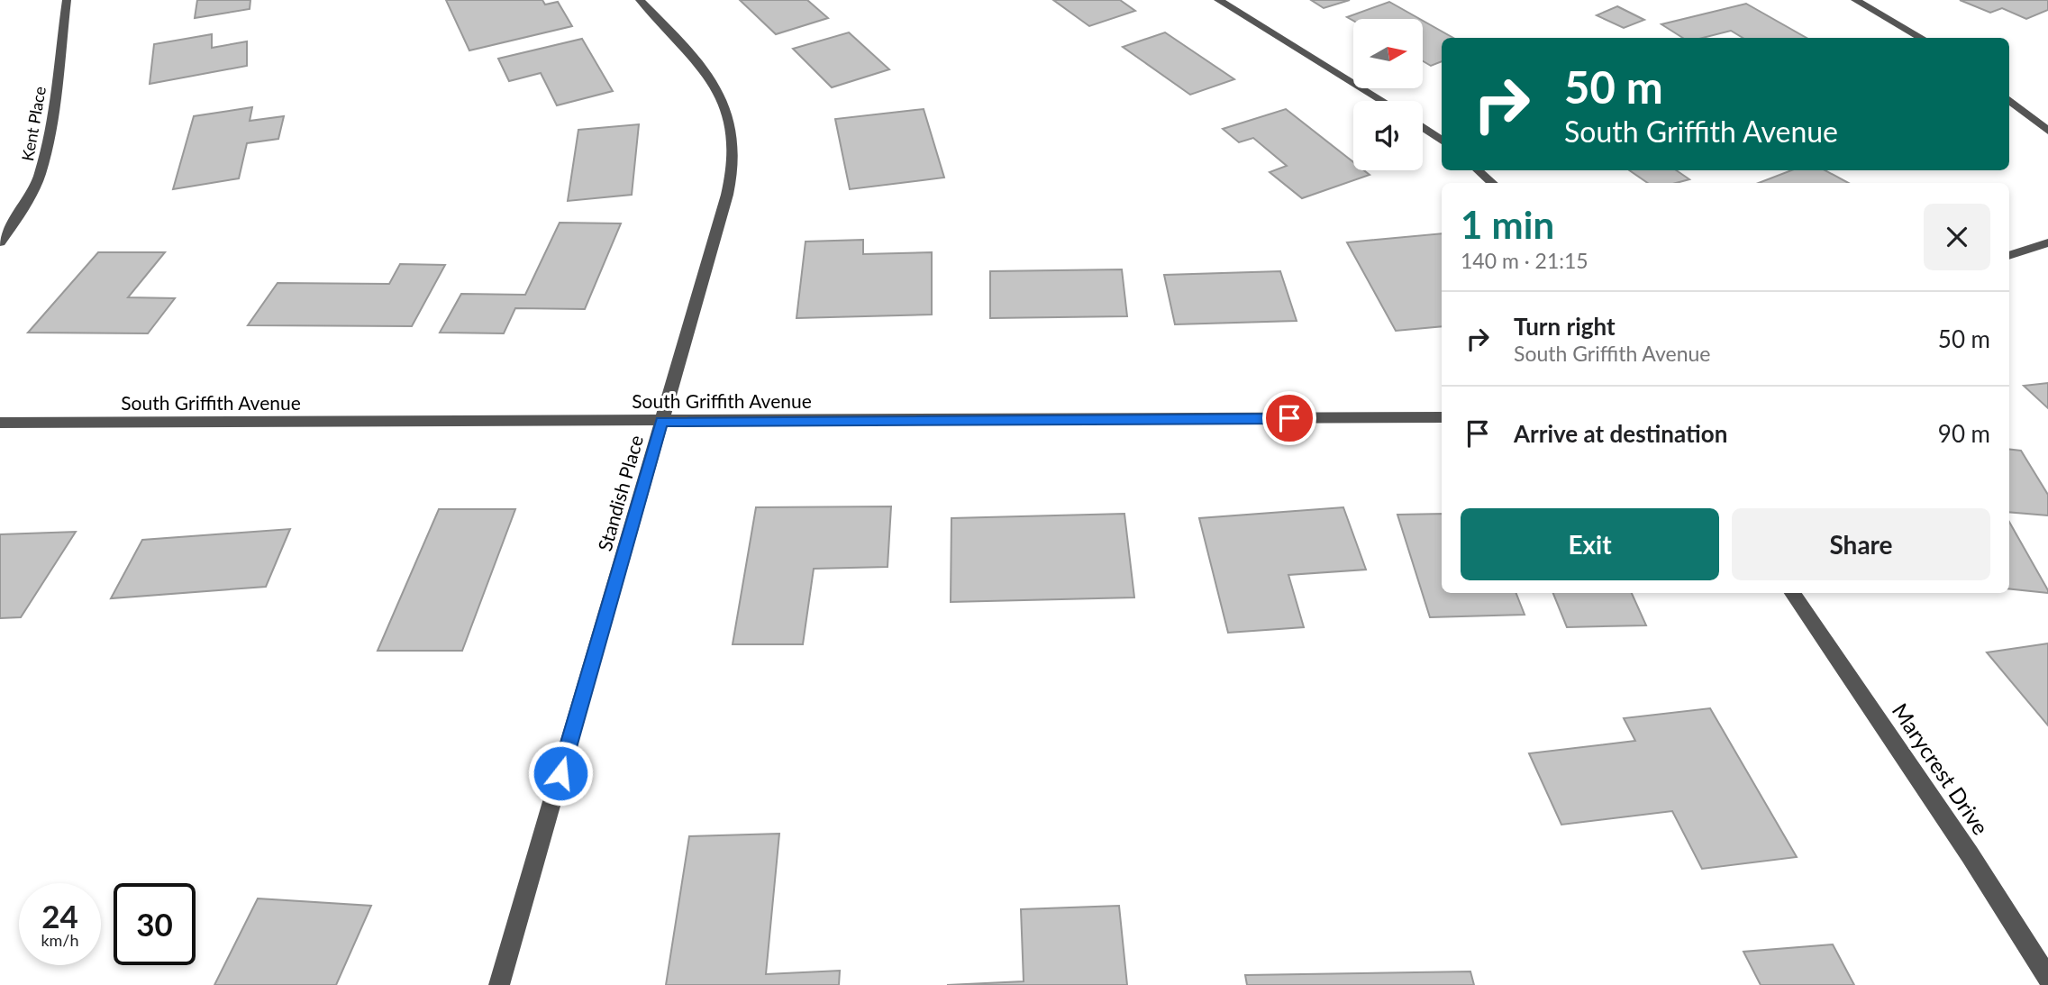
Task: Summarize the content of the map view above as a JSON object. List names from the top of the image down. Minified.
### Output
{"streets":{"street":["Kent Place","South Griffith Avenue","Standish Place","Marycrest Drive"]},"crossings":[["South Griffith Avenue","Standish Place"]],"north":"right","page":{"turn":["50 m","South Griffith Avenue"],"heading":["1 min","140 m · 21:15"],"list":[{"name":"Turn right","note":"South Griffith Avenue","value":"50 m"},{"name":"Arrive at destination","value":"90 m"}],"buttons":["Exit","Share"],"speed":"24 km/h","limit":"30"}}
